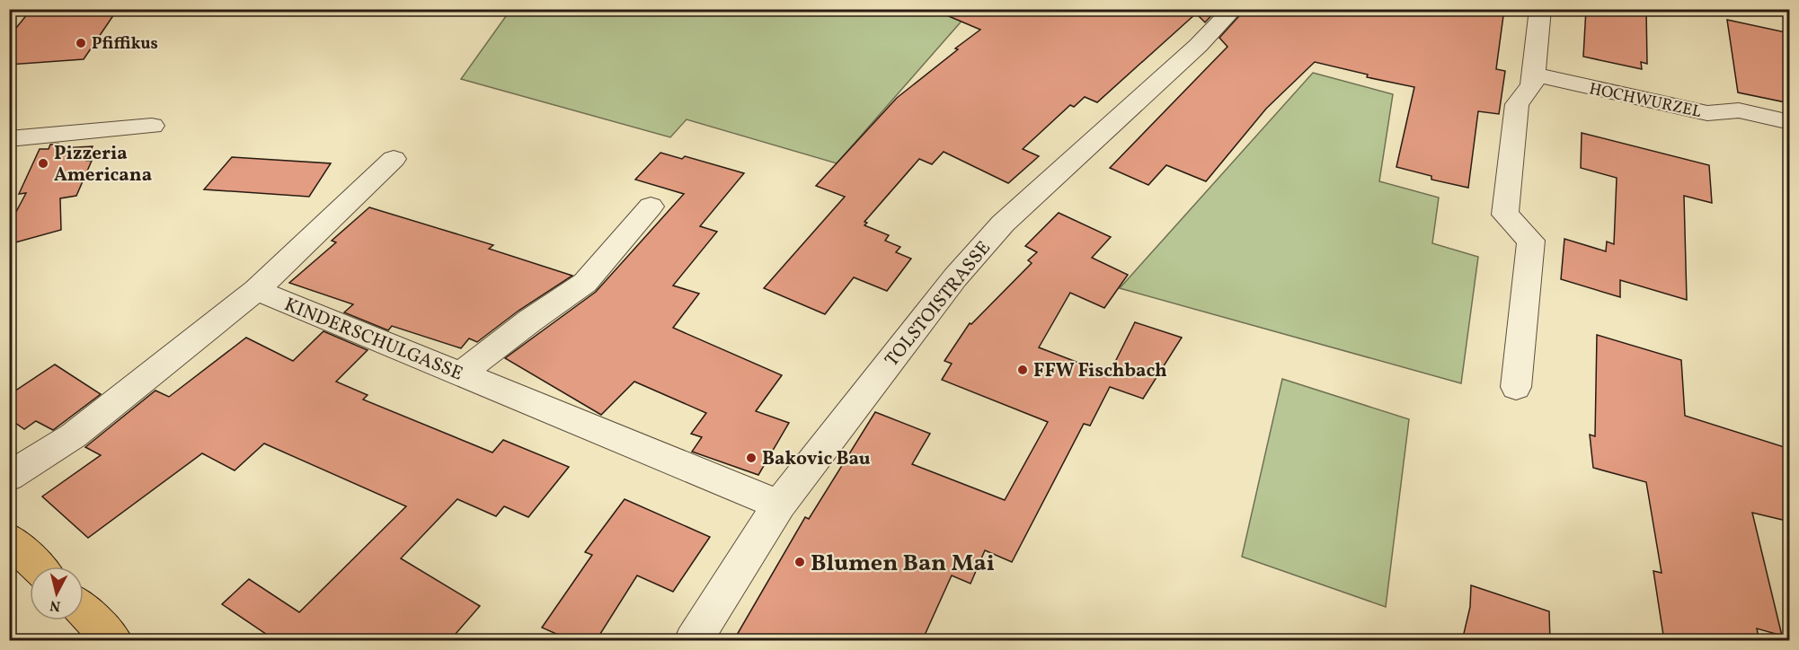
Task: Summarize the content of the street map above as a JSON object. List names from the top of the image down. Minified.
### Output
{"streets":{"street":["HOCHWURZEL","TOLSTOISTRASSE","KINDERSCHULGASSE"]},"crossings":[["TOLSTOISTRASSE","KINDERSCHULGASSE"]],"places":["Pfiffikus","Pizzeria Americana","FFW Fischbach","Bakovic Bau","Blumen Ban Mai"],"north":"bottom"}
